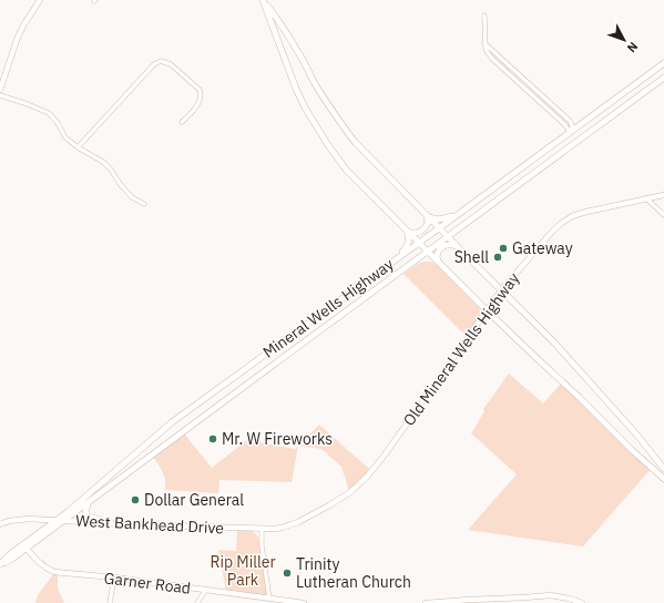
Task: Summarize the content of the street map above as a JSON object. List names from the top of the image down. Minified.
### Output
{"streets":{"main road":["Mineral Wells Highway"],"street":["Old Mineral Wells Highway","West Bankhead Drive","Garner Road"]},"crossings":[["Mineral Wells Highway","West Bankhead Drive"],["Mineral Wells Highway","Garner Road"],["Old Mineral Wells Highway","West Bankhead Drive"]],"parks":["Rip Miller Park"],"places":["Gateway","Shell","Mr. W Fireworks","Dollar General","Trinity Lutheran Church"],"north":"bottom right"}
